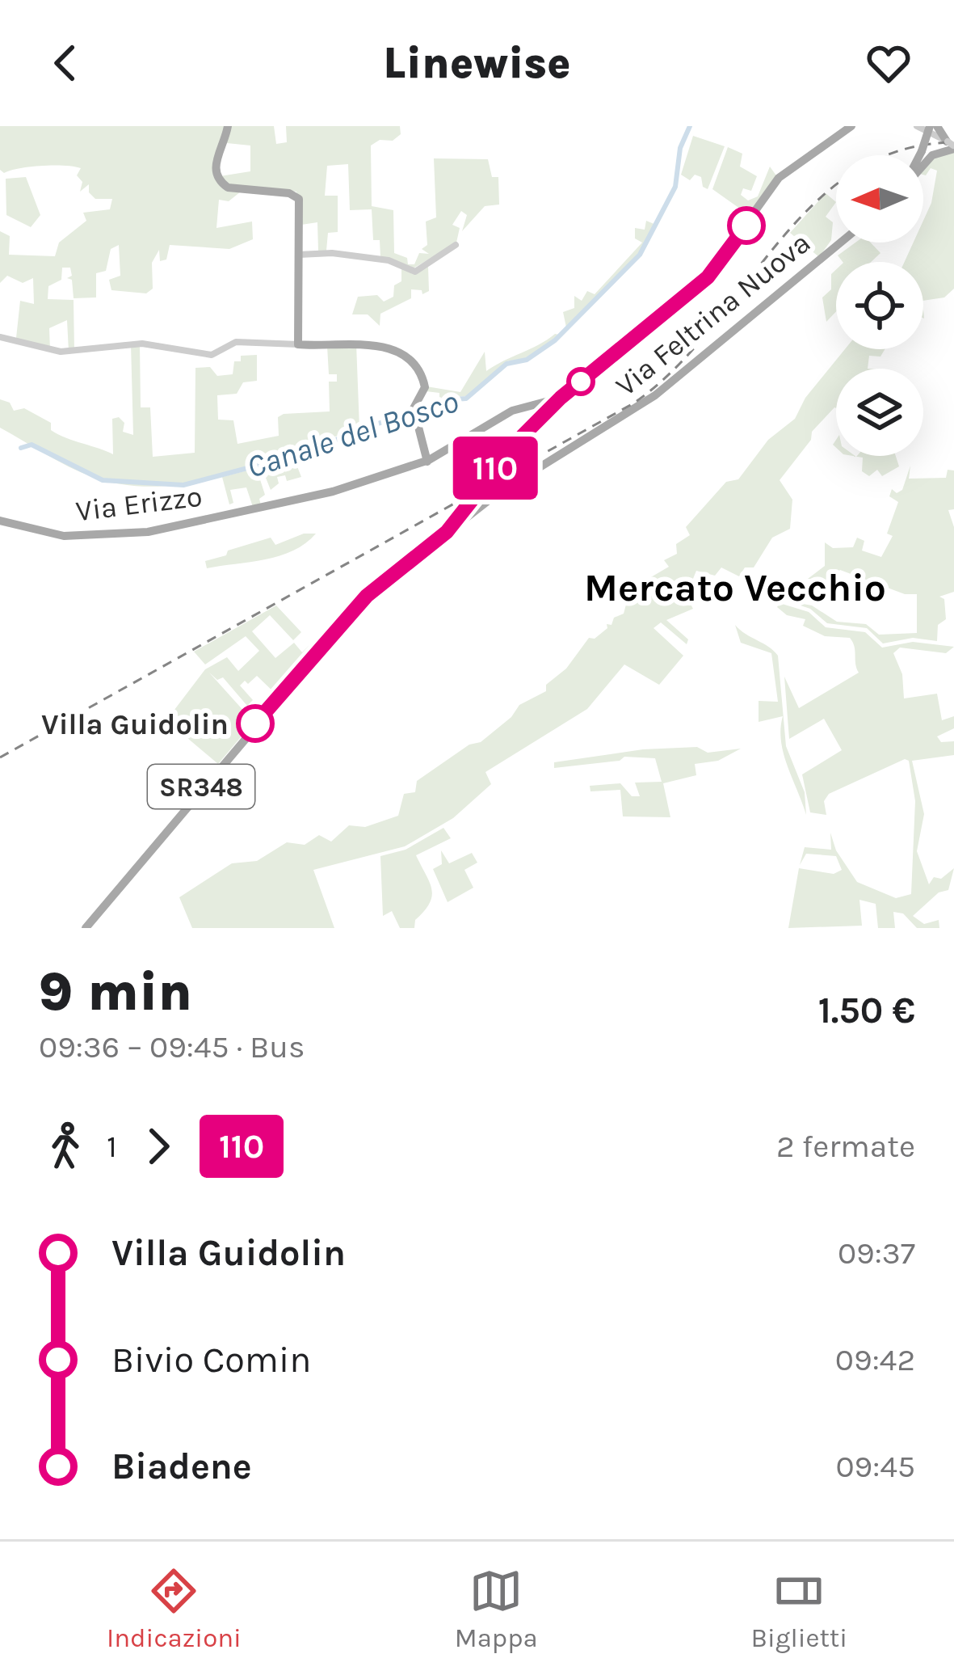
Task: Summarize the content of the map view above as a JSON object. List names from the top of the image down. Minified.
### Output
{"streets":{"main road":["Via Feltrina Nuova","Via Erizzo","SR348"]},"districts":["Mercato Vecchio"],"water":["Canale del Bosco"],"places":["Villa Guidolin"],"lines":["bus line 110"],"north":"left","page":{"header":"Linewise","on_map":"110","heading":["9 min","09:36 – 09:45 · Bus","1.50 €"],"legs":["1","110","2 fermate"],"list":[{"name":"Villa Guidolin","value":"09:37"},{"name":"Bivio Comin","value":"09:42"},{"name":"Biadene","value":"09:45"}],"tabs":["Indicazioni","Mappa","Biglietti"]}}
